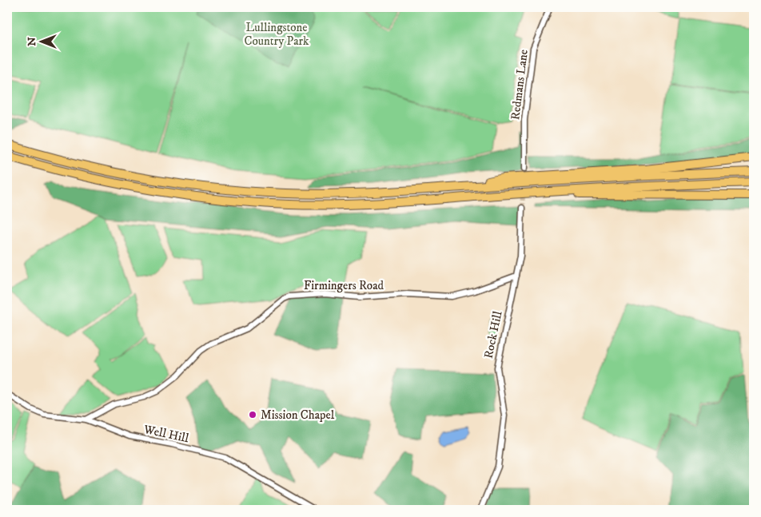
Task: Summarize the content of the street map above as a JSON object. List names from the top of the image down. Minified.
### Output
{"streets":{"street":["Redmans Lane","Firmingers Road","Rock Hill","Well Hill"]},"crossings":[["Firmingers Road","Rock Hill"],["Firmingers Road","Well Hill"]],"parks":["Lullingstone Country Park"],"places":["Mission Chapel"],"north":"left"}
